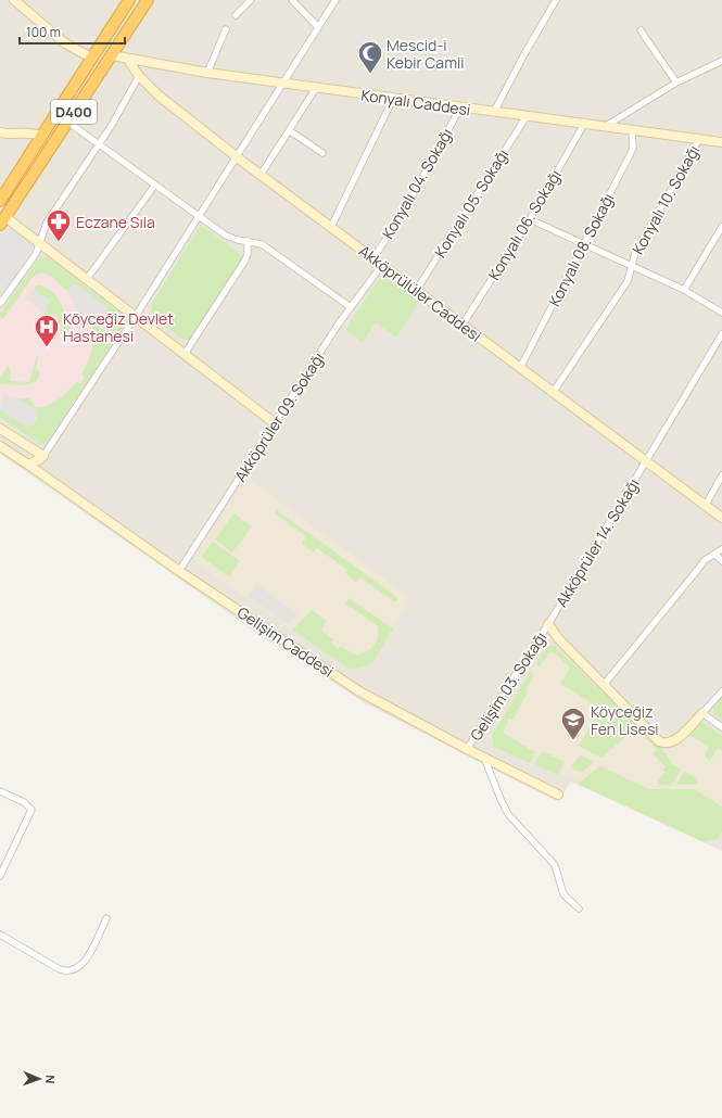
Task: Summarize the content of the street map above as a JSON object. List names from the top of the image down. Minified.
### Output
{"streets":{"highway":["D400"],"street":["Konyalı Caddesi","Konyalı 04. Sokağı","Konyalı 10. Sokağı","Konyalı 05. Sokağı","Konyalı 06. Sokağı","Konyalı 08. Sokağı","Akköprülüler Caddesi","Akköprüler 09. Sokağı","Akköprüler 14. Sokağı","Gelişim Caddesi","Gelişim 03. Sokağı"]},"crossings":[["Konyalı Caddesi","D400"],["Konyalı Caddesi","Konyalı 04. Sokağı"],["Konyalı Caddesi","Konyalı 10. Sokağı"],["Konyalı Caddesi","Konyalı 05. Sokağı"],["Konyalı Caddesi","Konyalı 06. Sokağı"],["Konyalı Caddesi","Konyalı 08. Sokağı"],["Konyalı Caddesi","Akköprülüler Caddesi"],["Konyalı 04. Sokağı","Akköprülüler Caddesi"],["Konyalı 10. Sokağı","Akköprülüler Caddesi"],["Konyalı 05. Sokağı","Akköprülüler Caddesi"],["Konyalı 06. Sokağı","Akköprülüler Caddesi"],["Konyalı 08. Sokağı","Akköprülüler Caddesi"],["Akköprülüler Caddesi","Akköprüler 09. Sokağı"],["Akköprülüler Caddesi","Akköprüler 14. Sokağı"],["Akköprüler 09. Sokağı","Gelişim Caddesi"],["Akköprüler 14. Sokağı","Gelişim 03. Sokağı"],["Gelişim Caddesi","Gelişim 03. Sokağı"]],"places":{"mosque":["Mescid-i Kebir Camii"],"pharmacy":["Eczane Sıla"],"hospital":["Köyceğiz Devlet Hastanesi"],"school or university":["Köyceğiz Fen Lisesi"]},"scale_bar":"100 m","north":"right"}
